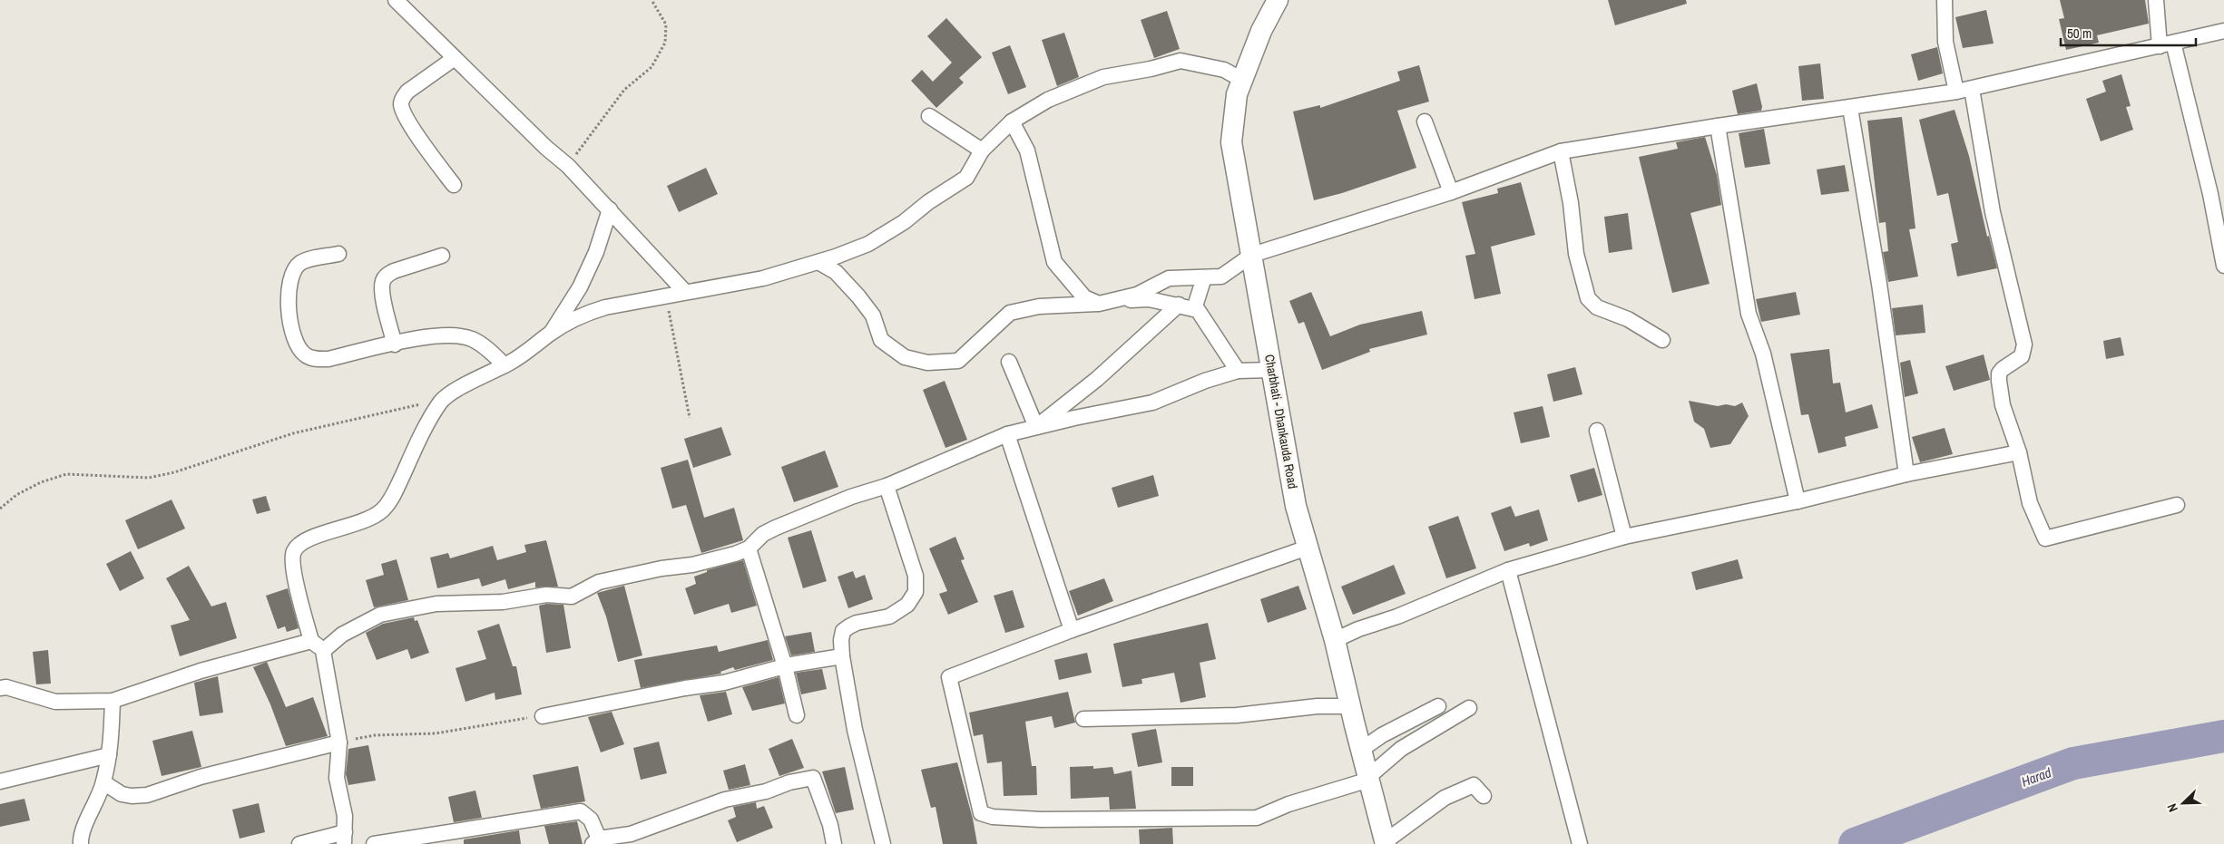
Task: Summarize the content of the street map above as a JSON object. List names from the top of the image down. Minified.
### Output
{"streets":{"street":["Charbhati - Dhankauda Road"]},"water":["Harad"],"scale_bar":"50 m","north":"bottom left"}
